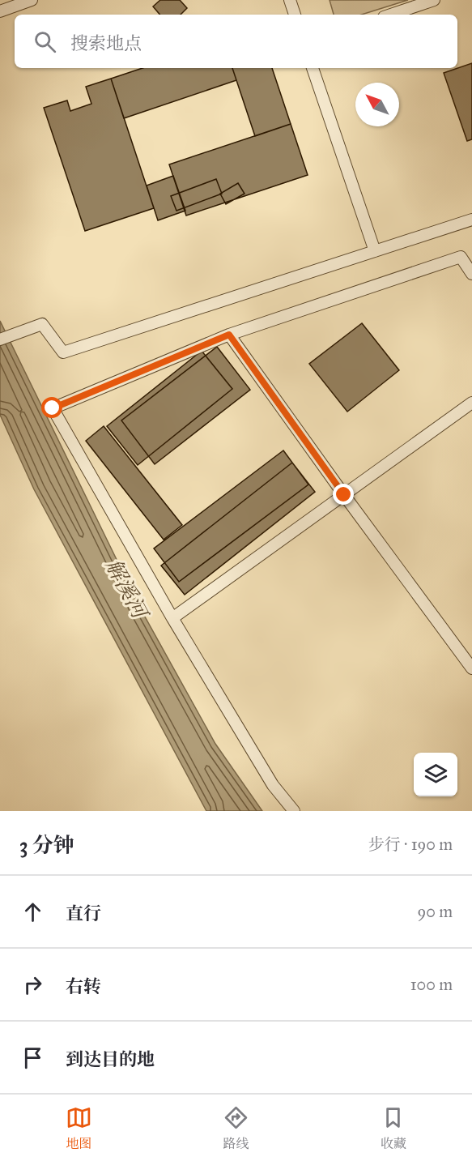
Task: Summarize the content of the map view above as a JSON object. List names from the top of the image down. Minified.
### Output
{"water":["解溪河"],"north":"top left","page":{"search":"搜索地点","heading":["3 分钟","步行 · 190 m"],"list":[["直行","90 m"],["右转","100 m"],"到达目的地"],"nav":["地图","路线","收藏"]}}
